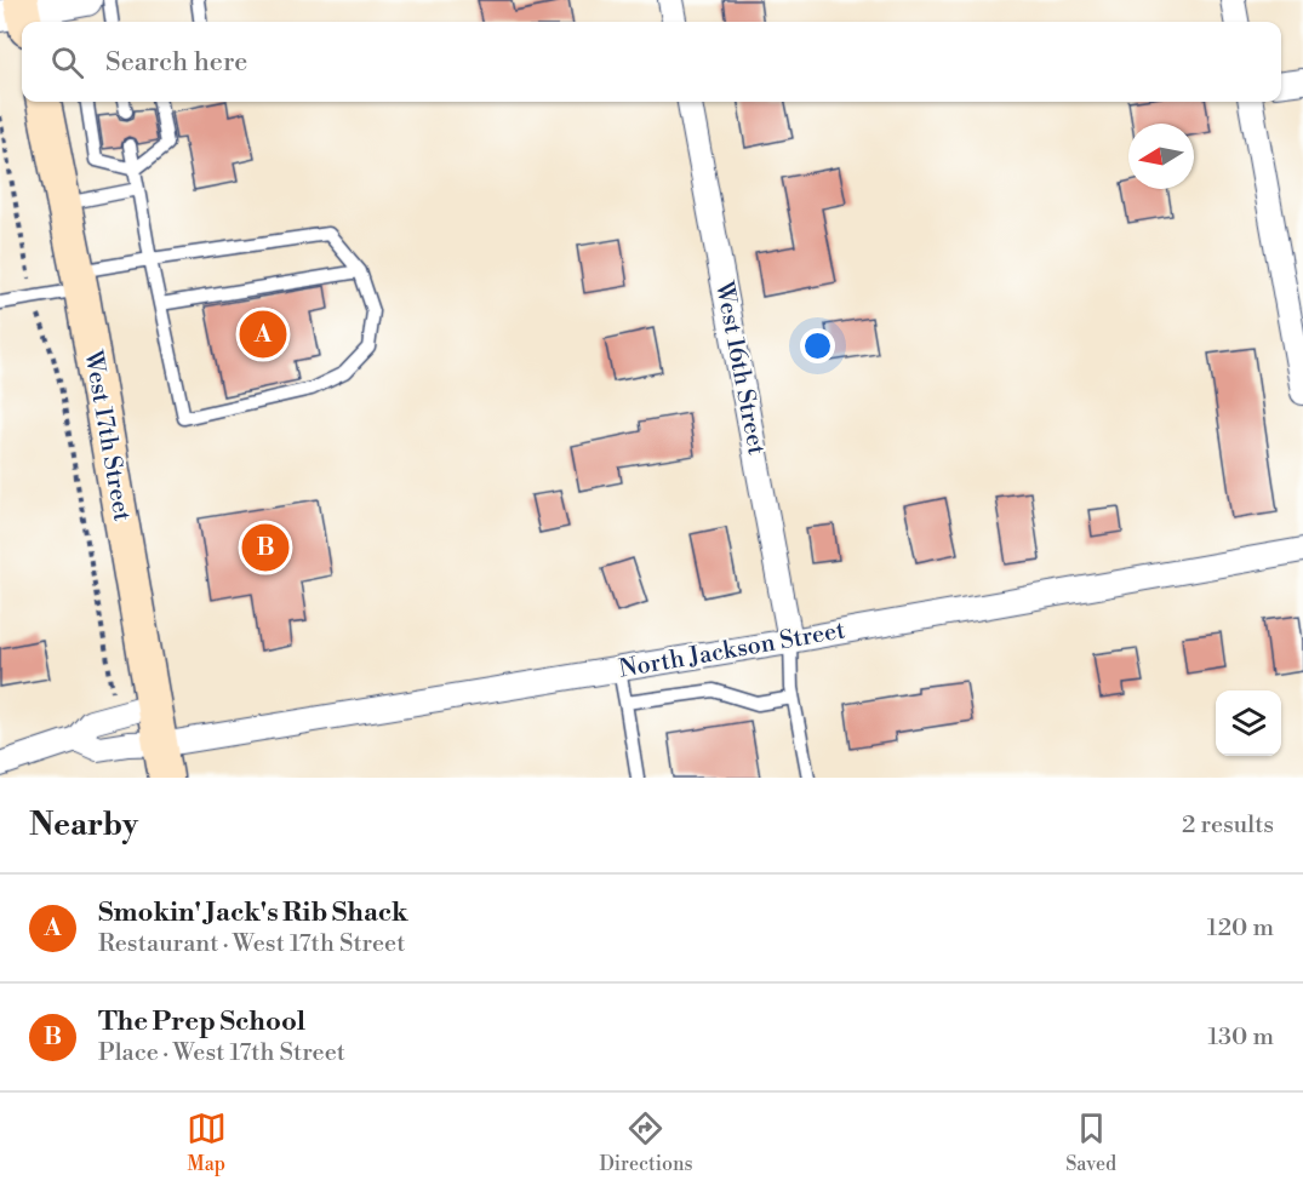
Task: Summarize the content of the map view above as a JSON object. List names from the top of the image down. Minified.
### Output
{"streets":{"main road":["West 17th Street"],"street":["West 16th Street","North Jackson Street"]},"crossings":[["West 16th Street","North Jackson Street"],["West 17th Street","North Jackson Street"]],"north":"left","page":{"search":"Search here","pins":["A","B"],"heading":["Nearby","2 results"],"list":[{"mark":"A","name":"Smokin' Jack's Rib Shack","note":"Restaurant · West 17th Street","value":"120 m"},{"mark":"B","name":"The Prep School","note":"Place · West 17th Street","value":"130 m"}],"nav":["Map","Directions","Saved"]}}
